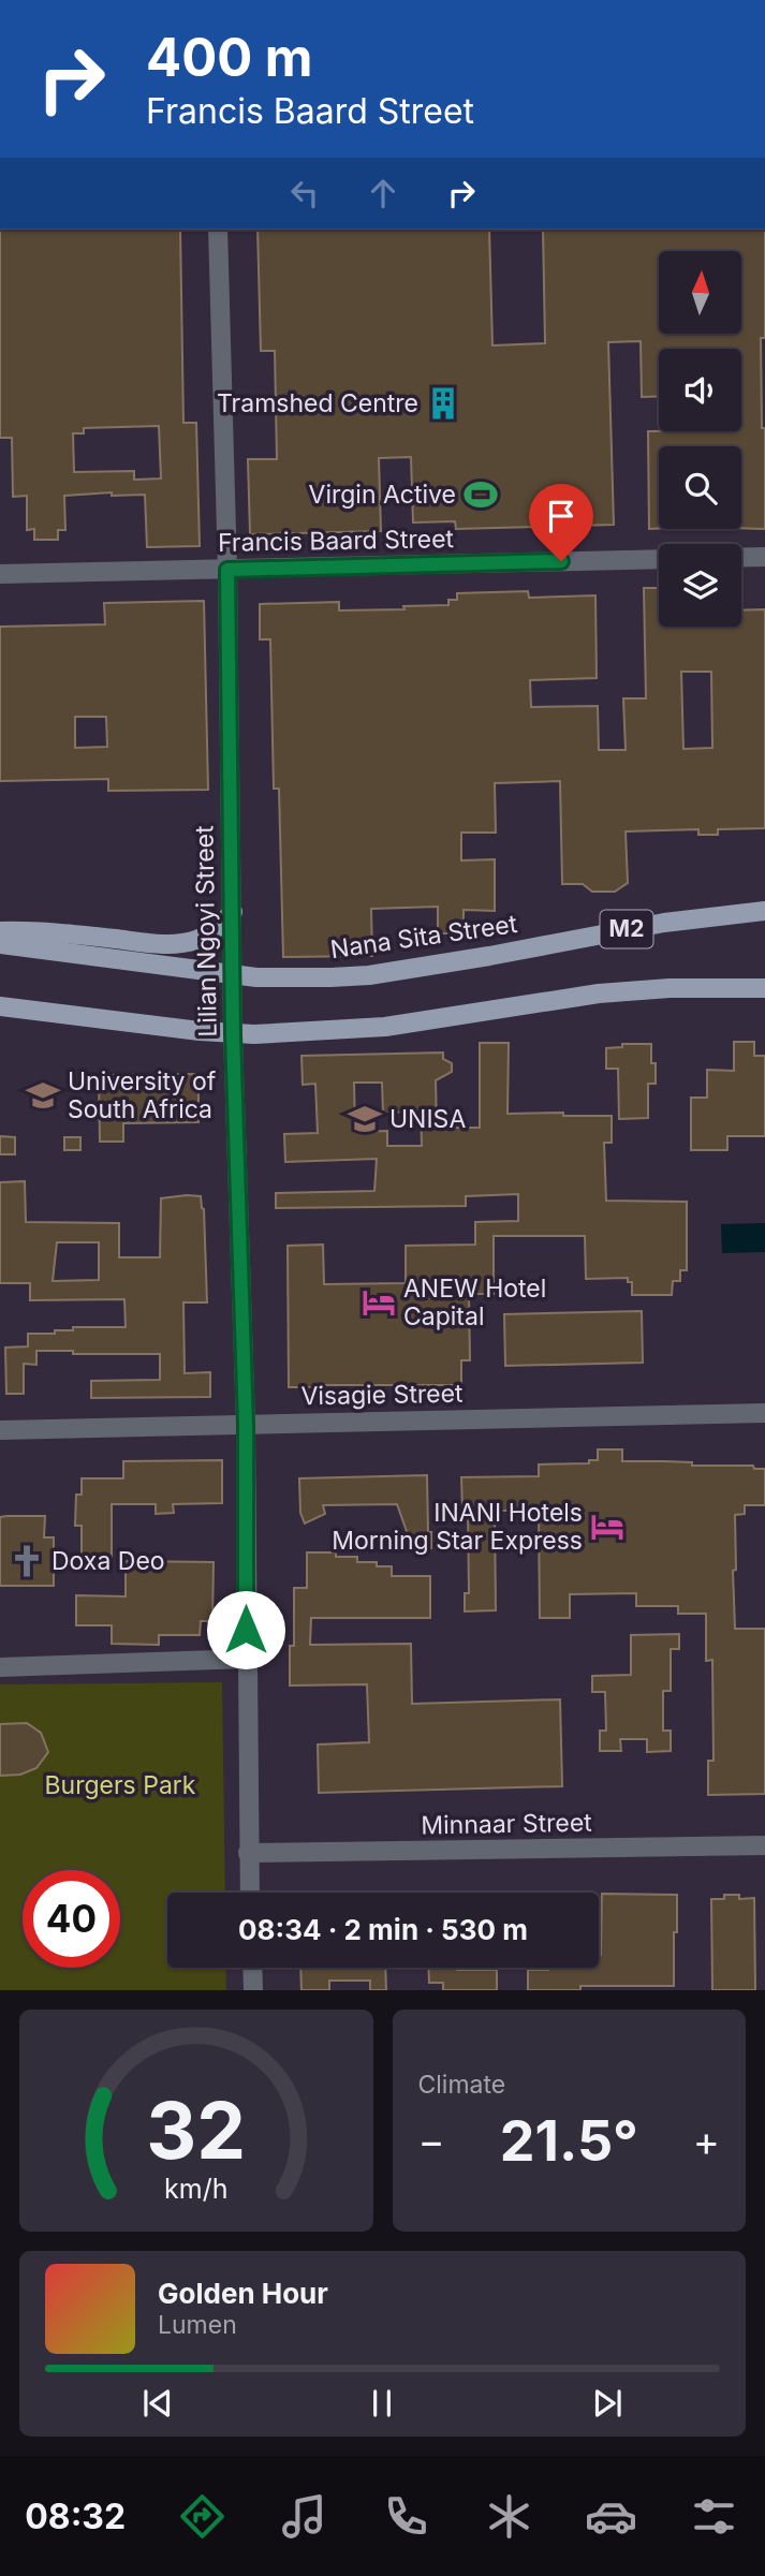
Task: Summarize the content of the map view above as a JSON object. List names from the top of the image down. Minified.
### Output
{"streets":{"main road":["M2","Nana Sita Street"],"street":["Francis Baard Street","Lilian Ngoyi Street","Visagie Street","Minnaar Street"]},"crossings":[["Francis Baard Street","Lilian Ngoyi Street"],["Lilian Ngoyi Street","Nana Sita Street"],["Lilian Ngoyi Street","Visagie Street"],["Lilian Ngoyi Street","Minnaar Street"]],"parks":["Burgers Park"],"places":{"building":["Tramshed Centre"],"sports":["Virgin Active"],"school or university":["University of South Africa","UNISA"],"hotel":["ANEW Hotel Capital","INANI Hotels Morning Star Express"],"church":["Doxa Deo"]},"north":"top","page":{"turn":["400 m","Francis Baard Street"],"limit":"40","trip":"08:34 · 2 min · 530 m","tile":"Climate","heat":["−","21.5°","+"],"song":["Golden Hour","Lumen"],"tabs":"08:32","gauge":["32","km/h"]}}
